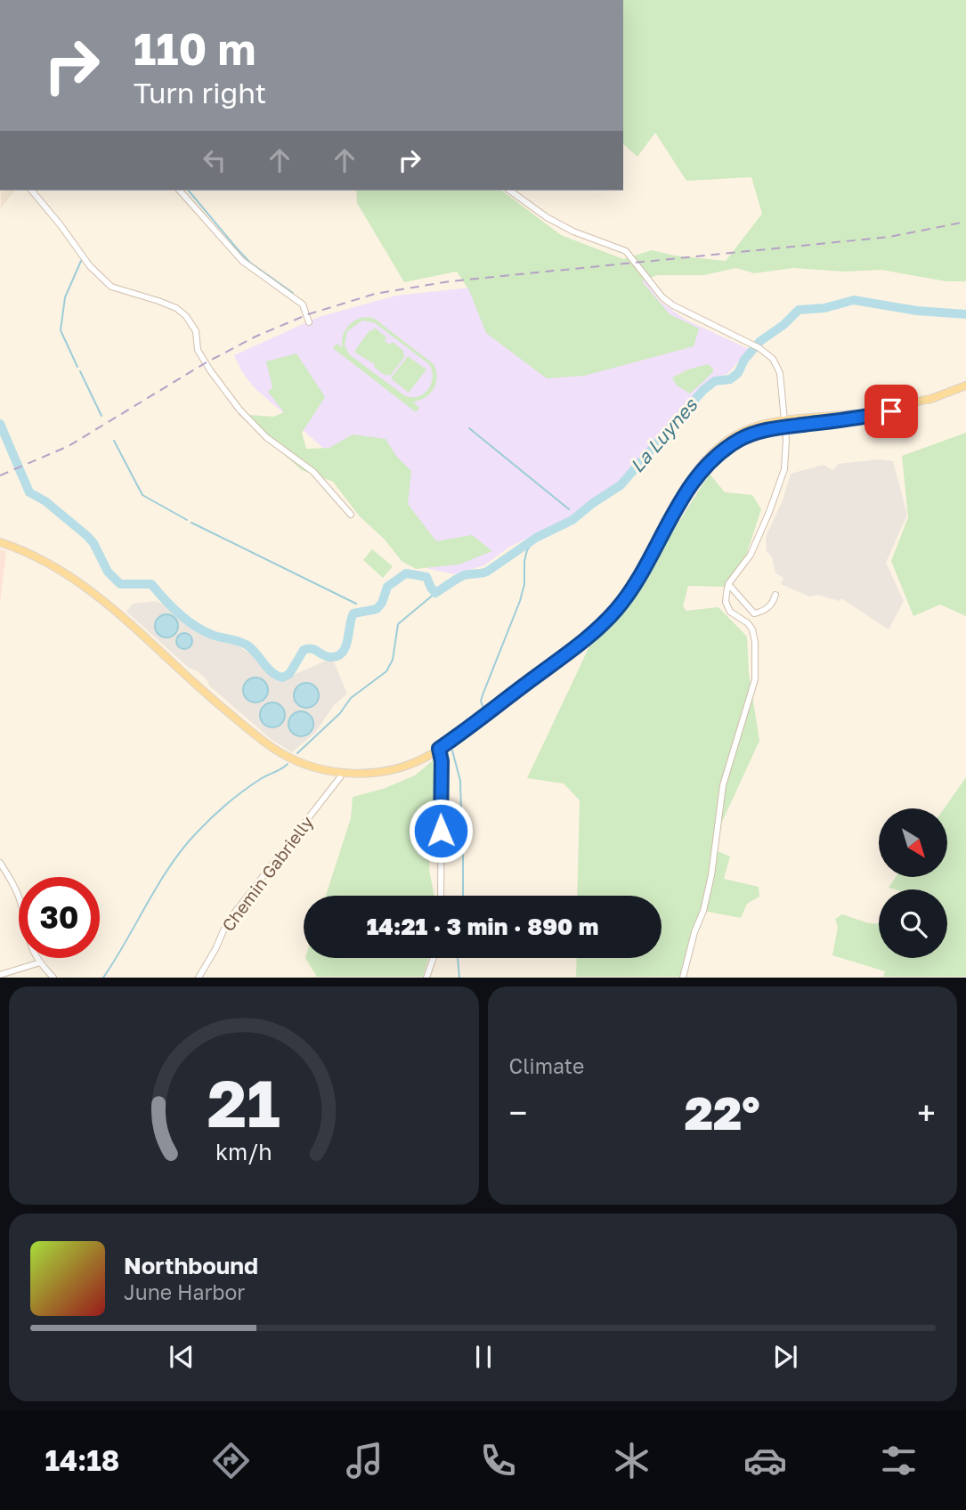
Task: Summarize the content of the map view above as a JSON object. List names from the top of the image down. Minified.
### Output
{"streets":{"street":["Chemin Gabrielly"]},"water":["La Luynes"],"north":"bottom right","page":{"turn":["110 m","Turn right"],"limit":"30","trip":"14:21 · 3 min · 890 m","tile":"Climate","heat":["−","22°","+"],"song":["Northbound","June Harbor"],"tabs":"14:18","gauge":["21","km/h"]}}
